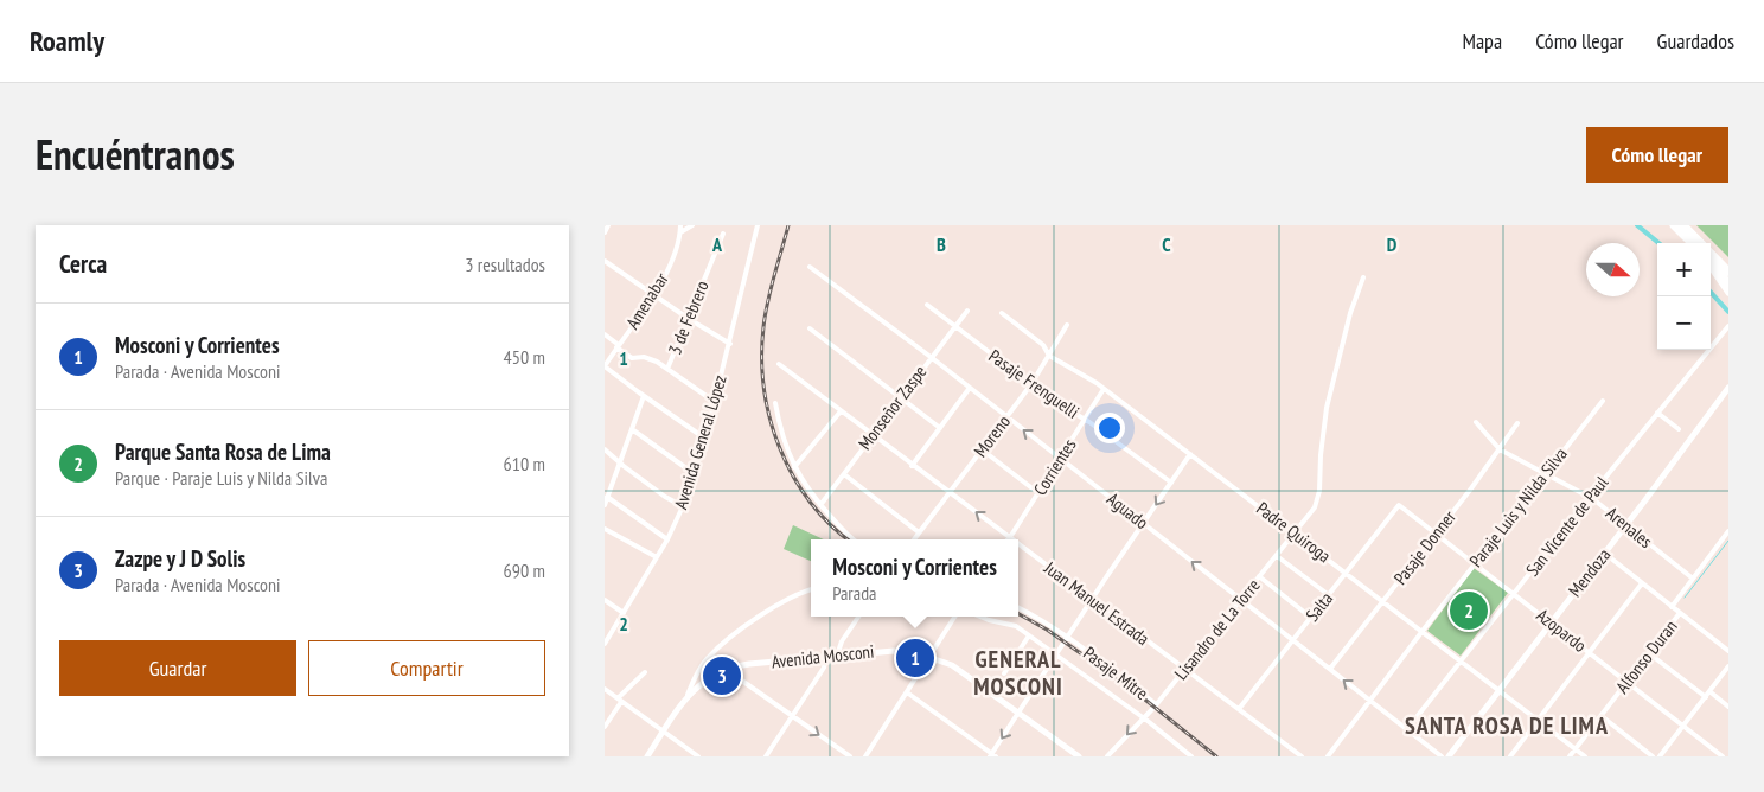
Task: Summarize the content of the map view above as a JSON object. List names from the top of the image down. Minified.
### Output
{"streets":{"street":["Amenabar","3 de Febrero","Pasaje Frenguelli","Monseñor Zaspe","Moreno","Avenida General López","Corrientes","Paraje Luis y Nilda Silva","Aguado","San Vicente de Paul","Arenales","Padre Quiroga","Pasaje Donner","Mendoza","Juan Manuel Estrada","Salta","Lisandro de La Torre","Azopardo","Avenida Mosconi","Alfonso Duran","Pasaje Mitre"]},"crossings":[["Pasaje Frenguelli","Monseñor Zaspe"],["Pasaje Frenguelli","Moreno"],["Pasaje Frenguelli","Corrientes"],["Monseñor Zaspe","Aguado"],["Monseñor Zaspe","Juan Manuel Estrada"],["Moreno","Aguado"],["Moreno","Padre Quiroga"],["Moreno","Juan Manuel Estrada"],["Corrientes","Aguado"],["Corrientes","Padre Quiroga"],["Corrientes","Juan Manuel Estrada"],["Paraje Luis y Nilda Silva","Aguado"],["Paraje Luis y Nilda Silva","Arenales"],["Paraje Luis y Nilda Silva","Padre Quiroga"],["Paraje Luis y Nilda Silva","Azopardo"],["Aguado","San Vicente de Paul"],["Aguado","Pasaje Donner"],["Aguado","Salta"],["Aguado","Lisandro de La Torre"],["San Vicente de Paul","Arenales"],["San Vicente de Paul","Padre Quiroga"],["San Vicente de Paul","Azopardo"],["Arenales","Pasaje Donner"],["Arenales","Mendoza"],["Arenales","Alfonso Duran"],["Padre Quiroga","Pasaje Donner"],["Padre Quiroga","Mendoza"],["Padre Quiroga","Salta"],["Padre Quiroga","Lisandro de La Torre"],["Padre Quiroga","Alfonso Duran"],["Pasaje Donner","Azopardo"],["Mendoza","Azopardo"],["Juan Manuel Estrada","Salta"],["Juan Manuel Estrada","Lisandro de La Torre"],["Salta","Azopardo"],["Lisandro de La Torre","Pasaje Mitre"],["Azopardo","Alfonso Duran"]],"districts":["GENERAL MOSCONI","SANTA ROSA DE LIMA"],"north":"right","page":{"header":"Roamly","nav":["Mapa","Cómo llegar","Guardados"],"title":"Encuéntranos","buttons":["Cómo llegar",["Guardar","Compartir"]],"heading":["Cerca","3 resultados"],"map_buttons":["+","−"],"list":[{"mark":"1","name":"Mosconi y Corrientes","note":"Parada · Avenida Mosconi","value":"450 m"},{"mark":"2","name":"Parque Santa Rosa de Lima","note":"Parque · Paraje Luis y Nilda Silva","value":"610 m"},{"mark":"3","name":"Zazpe y J D Solis","note":"Parada · Avenida Mosconi","value":"690 m"}],"popup":["Mosconi y Corrientes","Parada"],"pins":["2","1","3"]},"grid":{"columns":["A","B","C","D"],"rows":["1","2"]}}
